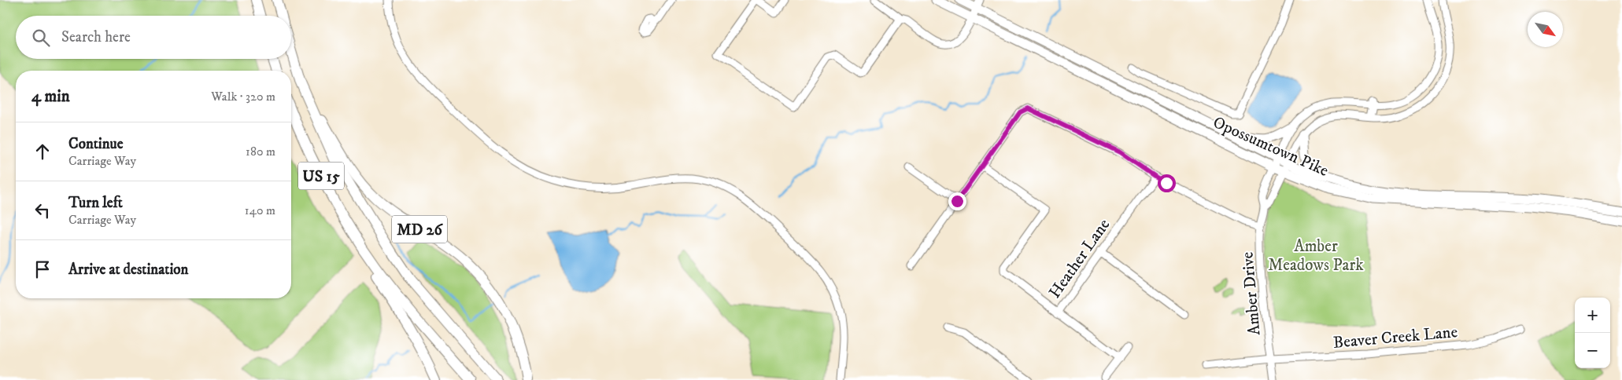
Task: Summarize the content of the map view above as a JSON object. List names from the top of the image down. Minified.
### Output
{"streets":{"highway":["US 15","MD 26"],"main road":["Opossumtown Pike"],"street":["Heather Lane","Amber Drive","Beaver Creek Lane"]},"crossings":[["Opossumtown Pike","Amber Drive"],["US 15","MD 26"],["Amber Drive","Beaver Creek Lane"]],"parks":["Amber Meadows Park"],"north":"bottom right","page":{"search":"Search here","heading":["4 min","Walk · 320 m"],"list":[["Continue","Carriage Way","180 m"],["Turn left","Carriage Way","140 m"],"Arrive at destination"],"map_buttons":["+","−"]}}
